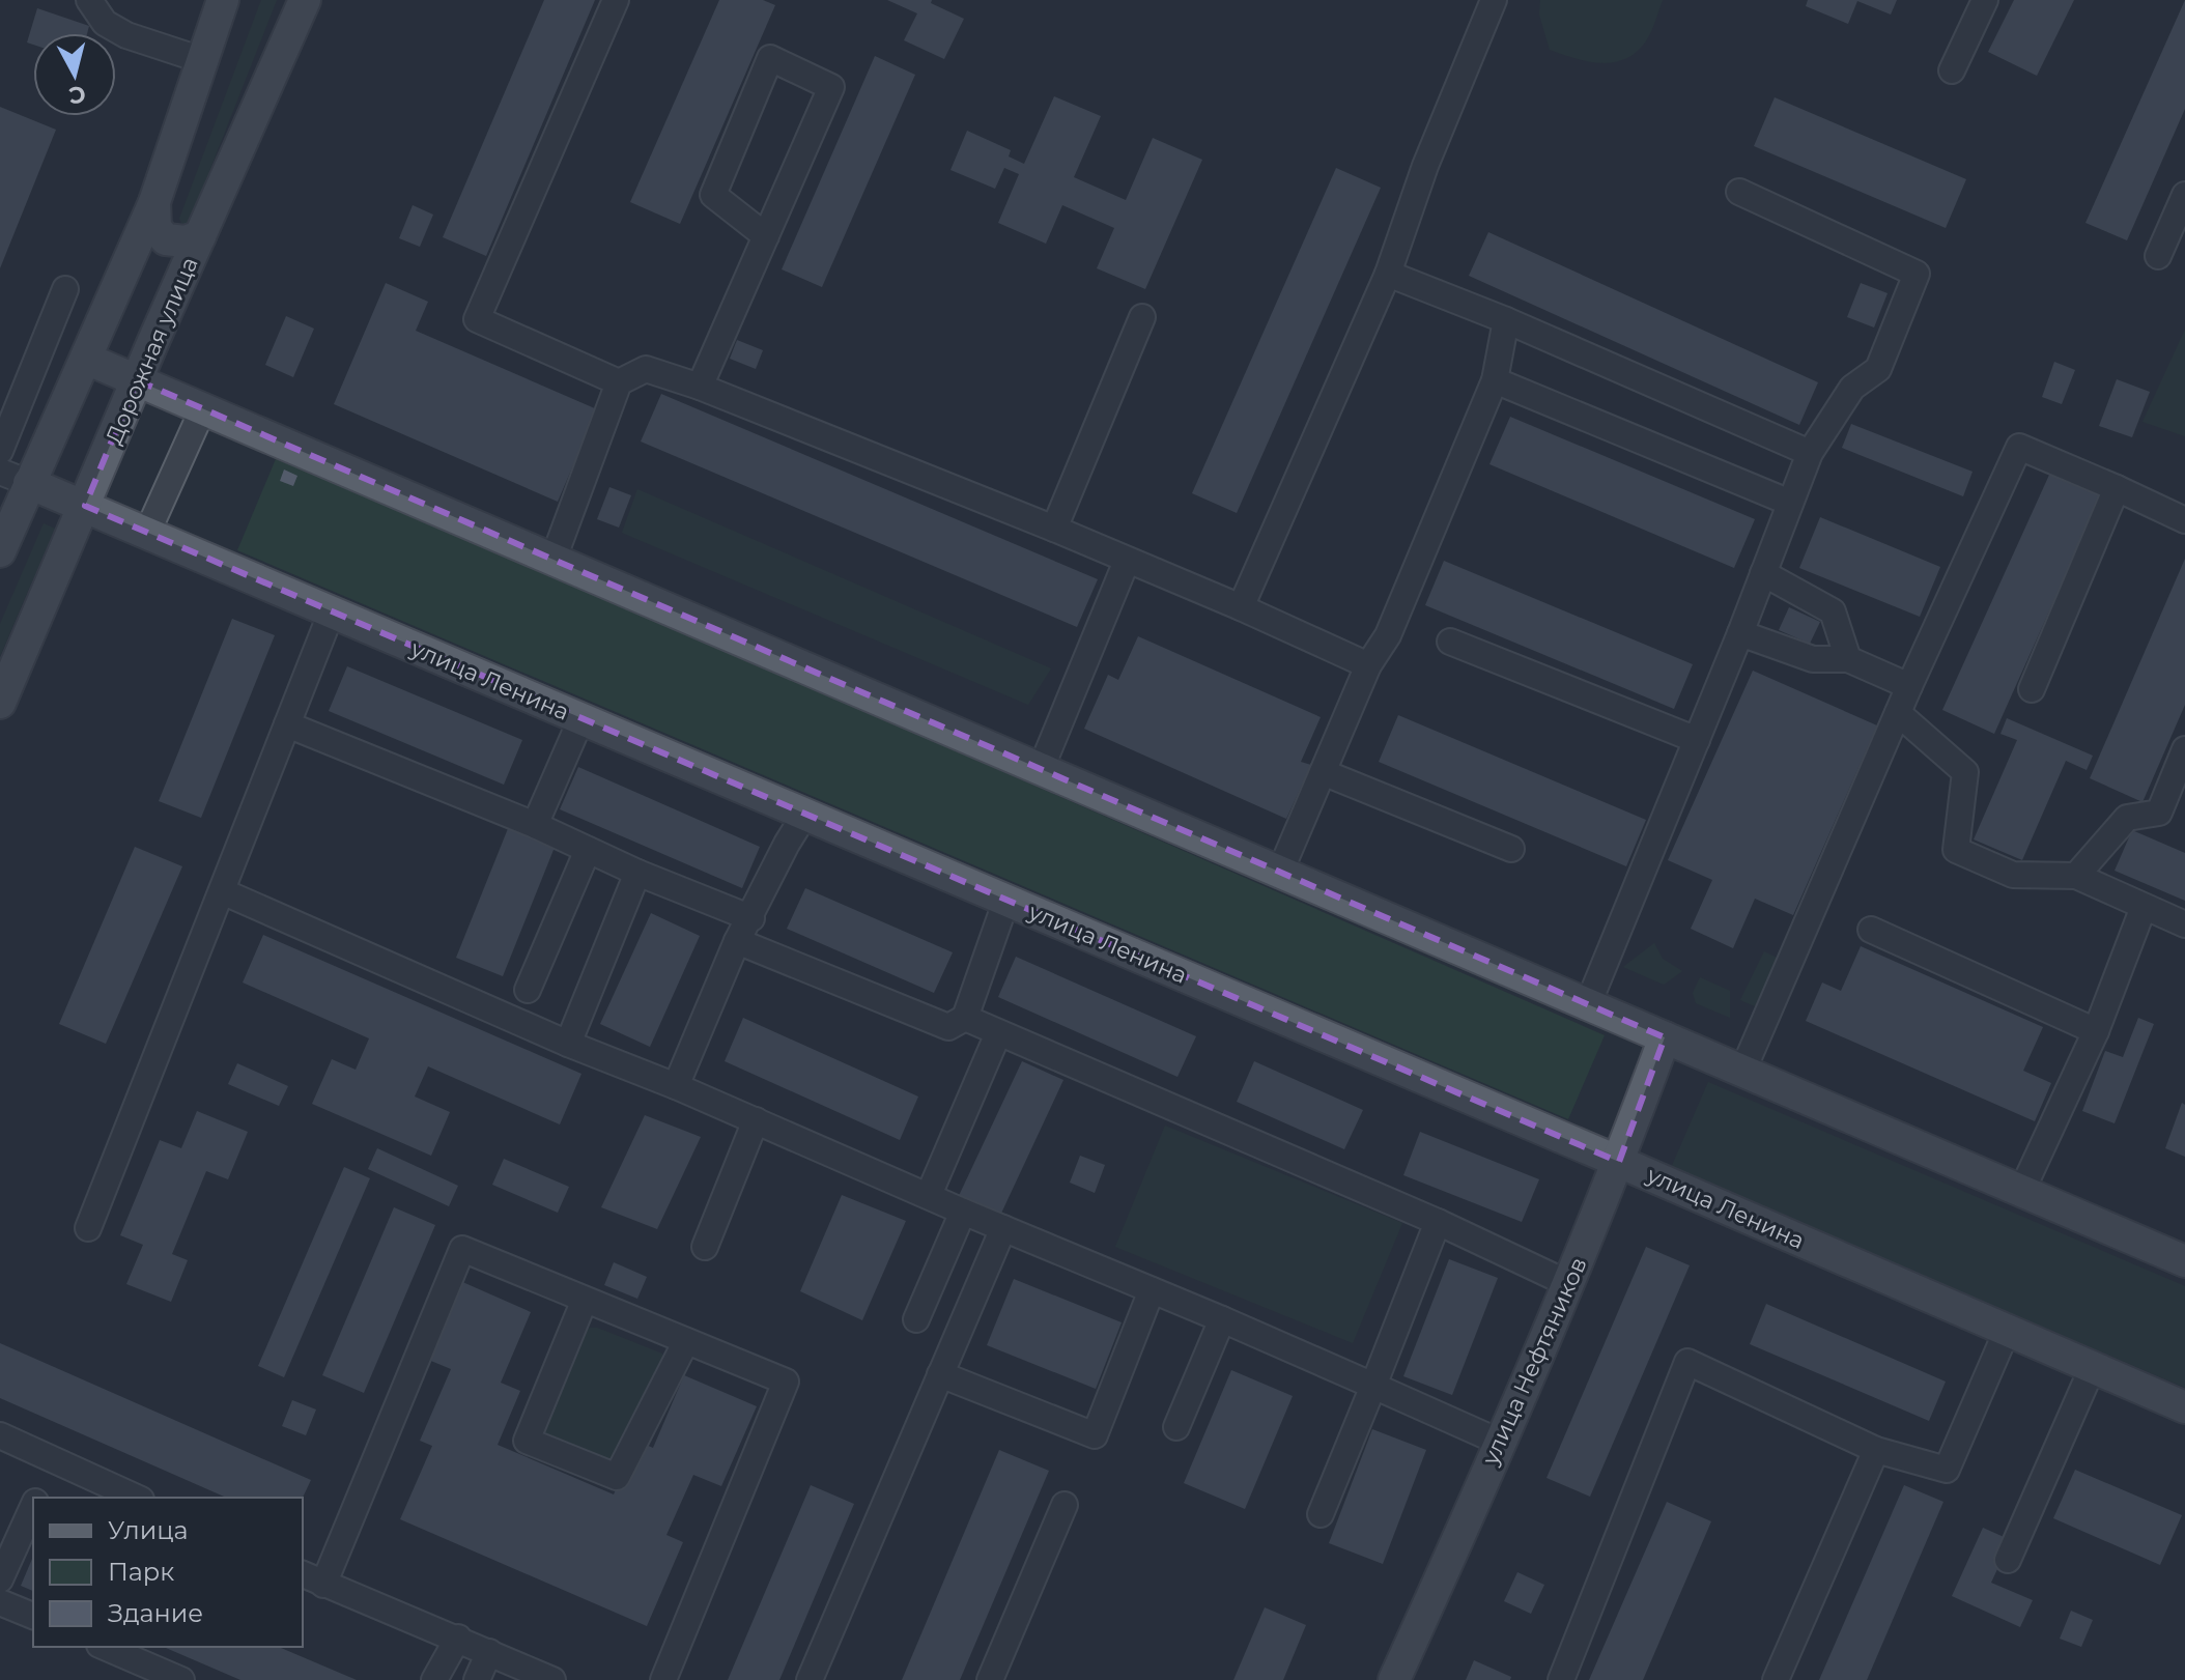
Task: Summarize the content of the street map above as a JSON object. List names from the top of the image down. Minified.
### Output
{"streets":{"main road":["Дорожная улица","улица Ленина","улица Нефтяников"]},"crossings":[["Дорожная улица","улица Ленина"],["улица Ленина","улица Нефтяников"]],"legend":["Улица","Парк","Здание"],"north":"bottom"}
